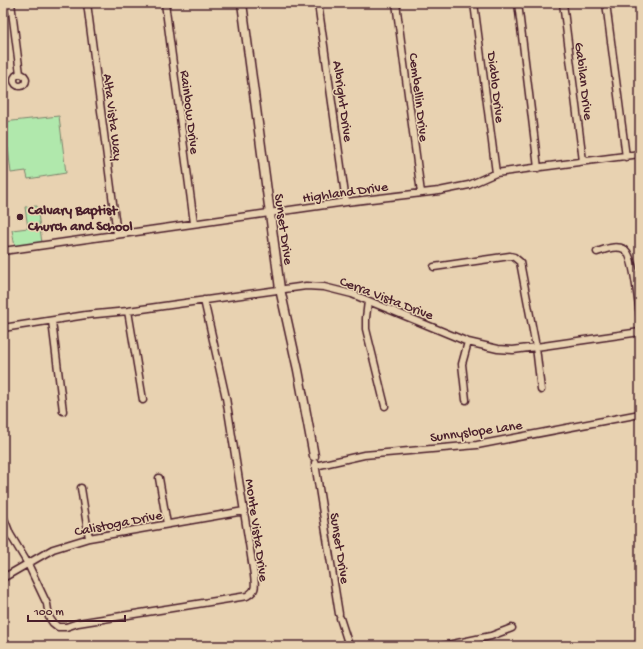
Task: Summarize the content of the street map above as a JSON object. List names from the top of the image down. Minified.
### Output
{"streets":{"street":["Gabilan Drive","Diablo Drive","Cembellin Drive","Albright Drive","Rainbow Drive","Alta Vista Way","Highland Drive","Sunset Drive","Cerra Vista Drive","Sunnyslope Lane","Calistoga Drive","Monte Vista Drive"]},"crossings":[["Gabilan Drive","Highland Drive"],["Diablo Drive","Highland Drive"],["Cembellin Drive","Highland Drive"],["Albright Drive","Highland Drive"],["Rainbow Drive","Highland Drive"],["Alta Vista Way","Highland Drive"],["Highland Drive","Sunset Drive"],["Sunset Drive","Cerra Vista Drive"],["Sunset Drive","Sunnyslope Lane"],["Cerra Vista Drive","Monte Vista Drive"],["Calistoga Drive","Monte Vista Drive"]],"places":["Calvary Baptist Church and School"],"scale_bar":"100 m"}
